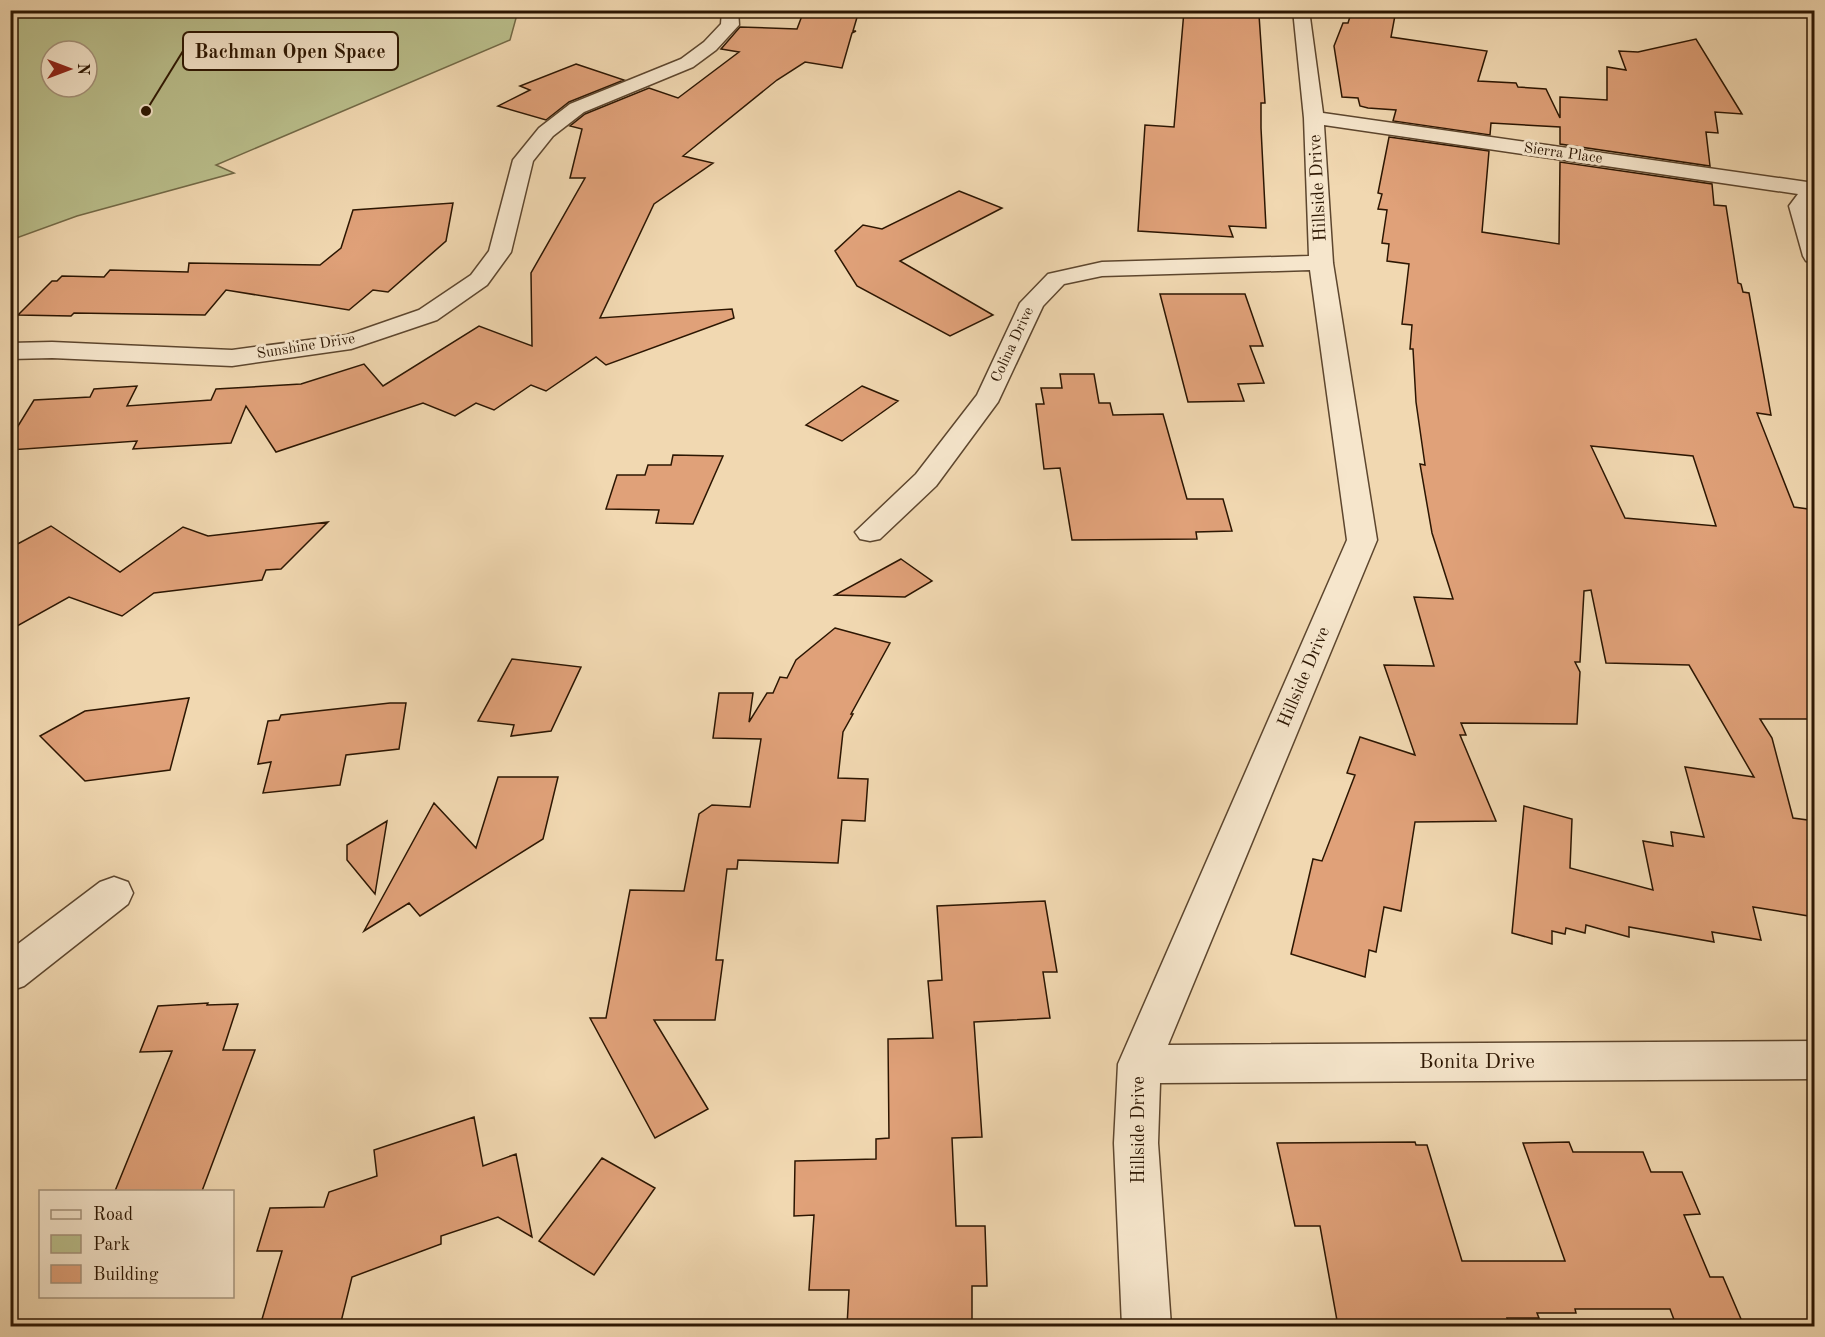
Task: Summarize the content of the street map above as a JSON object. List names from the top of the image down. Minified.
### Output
{"streets":{"street":["Sierra Place","Hillside Drive","Colina Drive","Sunshine Drive","Bonita Drive"]},"crossings":[["Sierra Place","Hillside Drive"],["Hillside Drive","Colina Drive"],["Hillside Drive","Bonita Drive"]],"places":["Bachman Open Space"],"legend":["Road","Park","Building"],"north":"right"}
